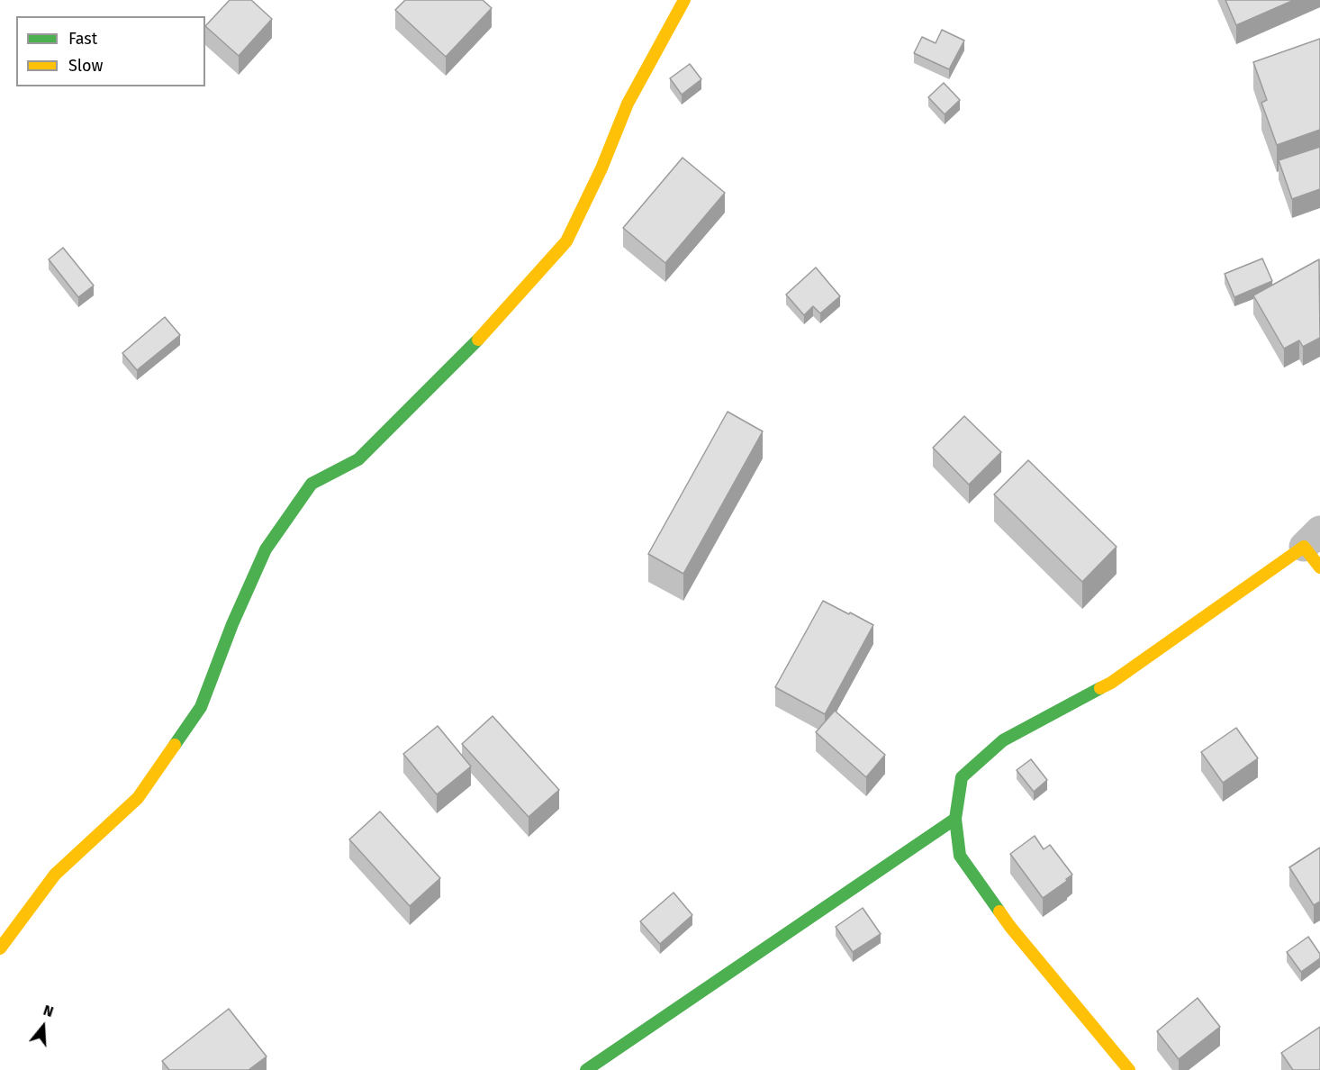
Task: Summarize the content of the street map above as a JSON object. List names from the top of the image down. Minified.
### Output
{"legend":["Fast","Slow"],"north":"top"}
